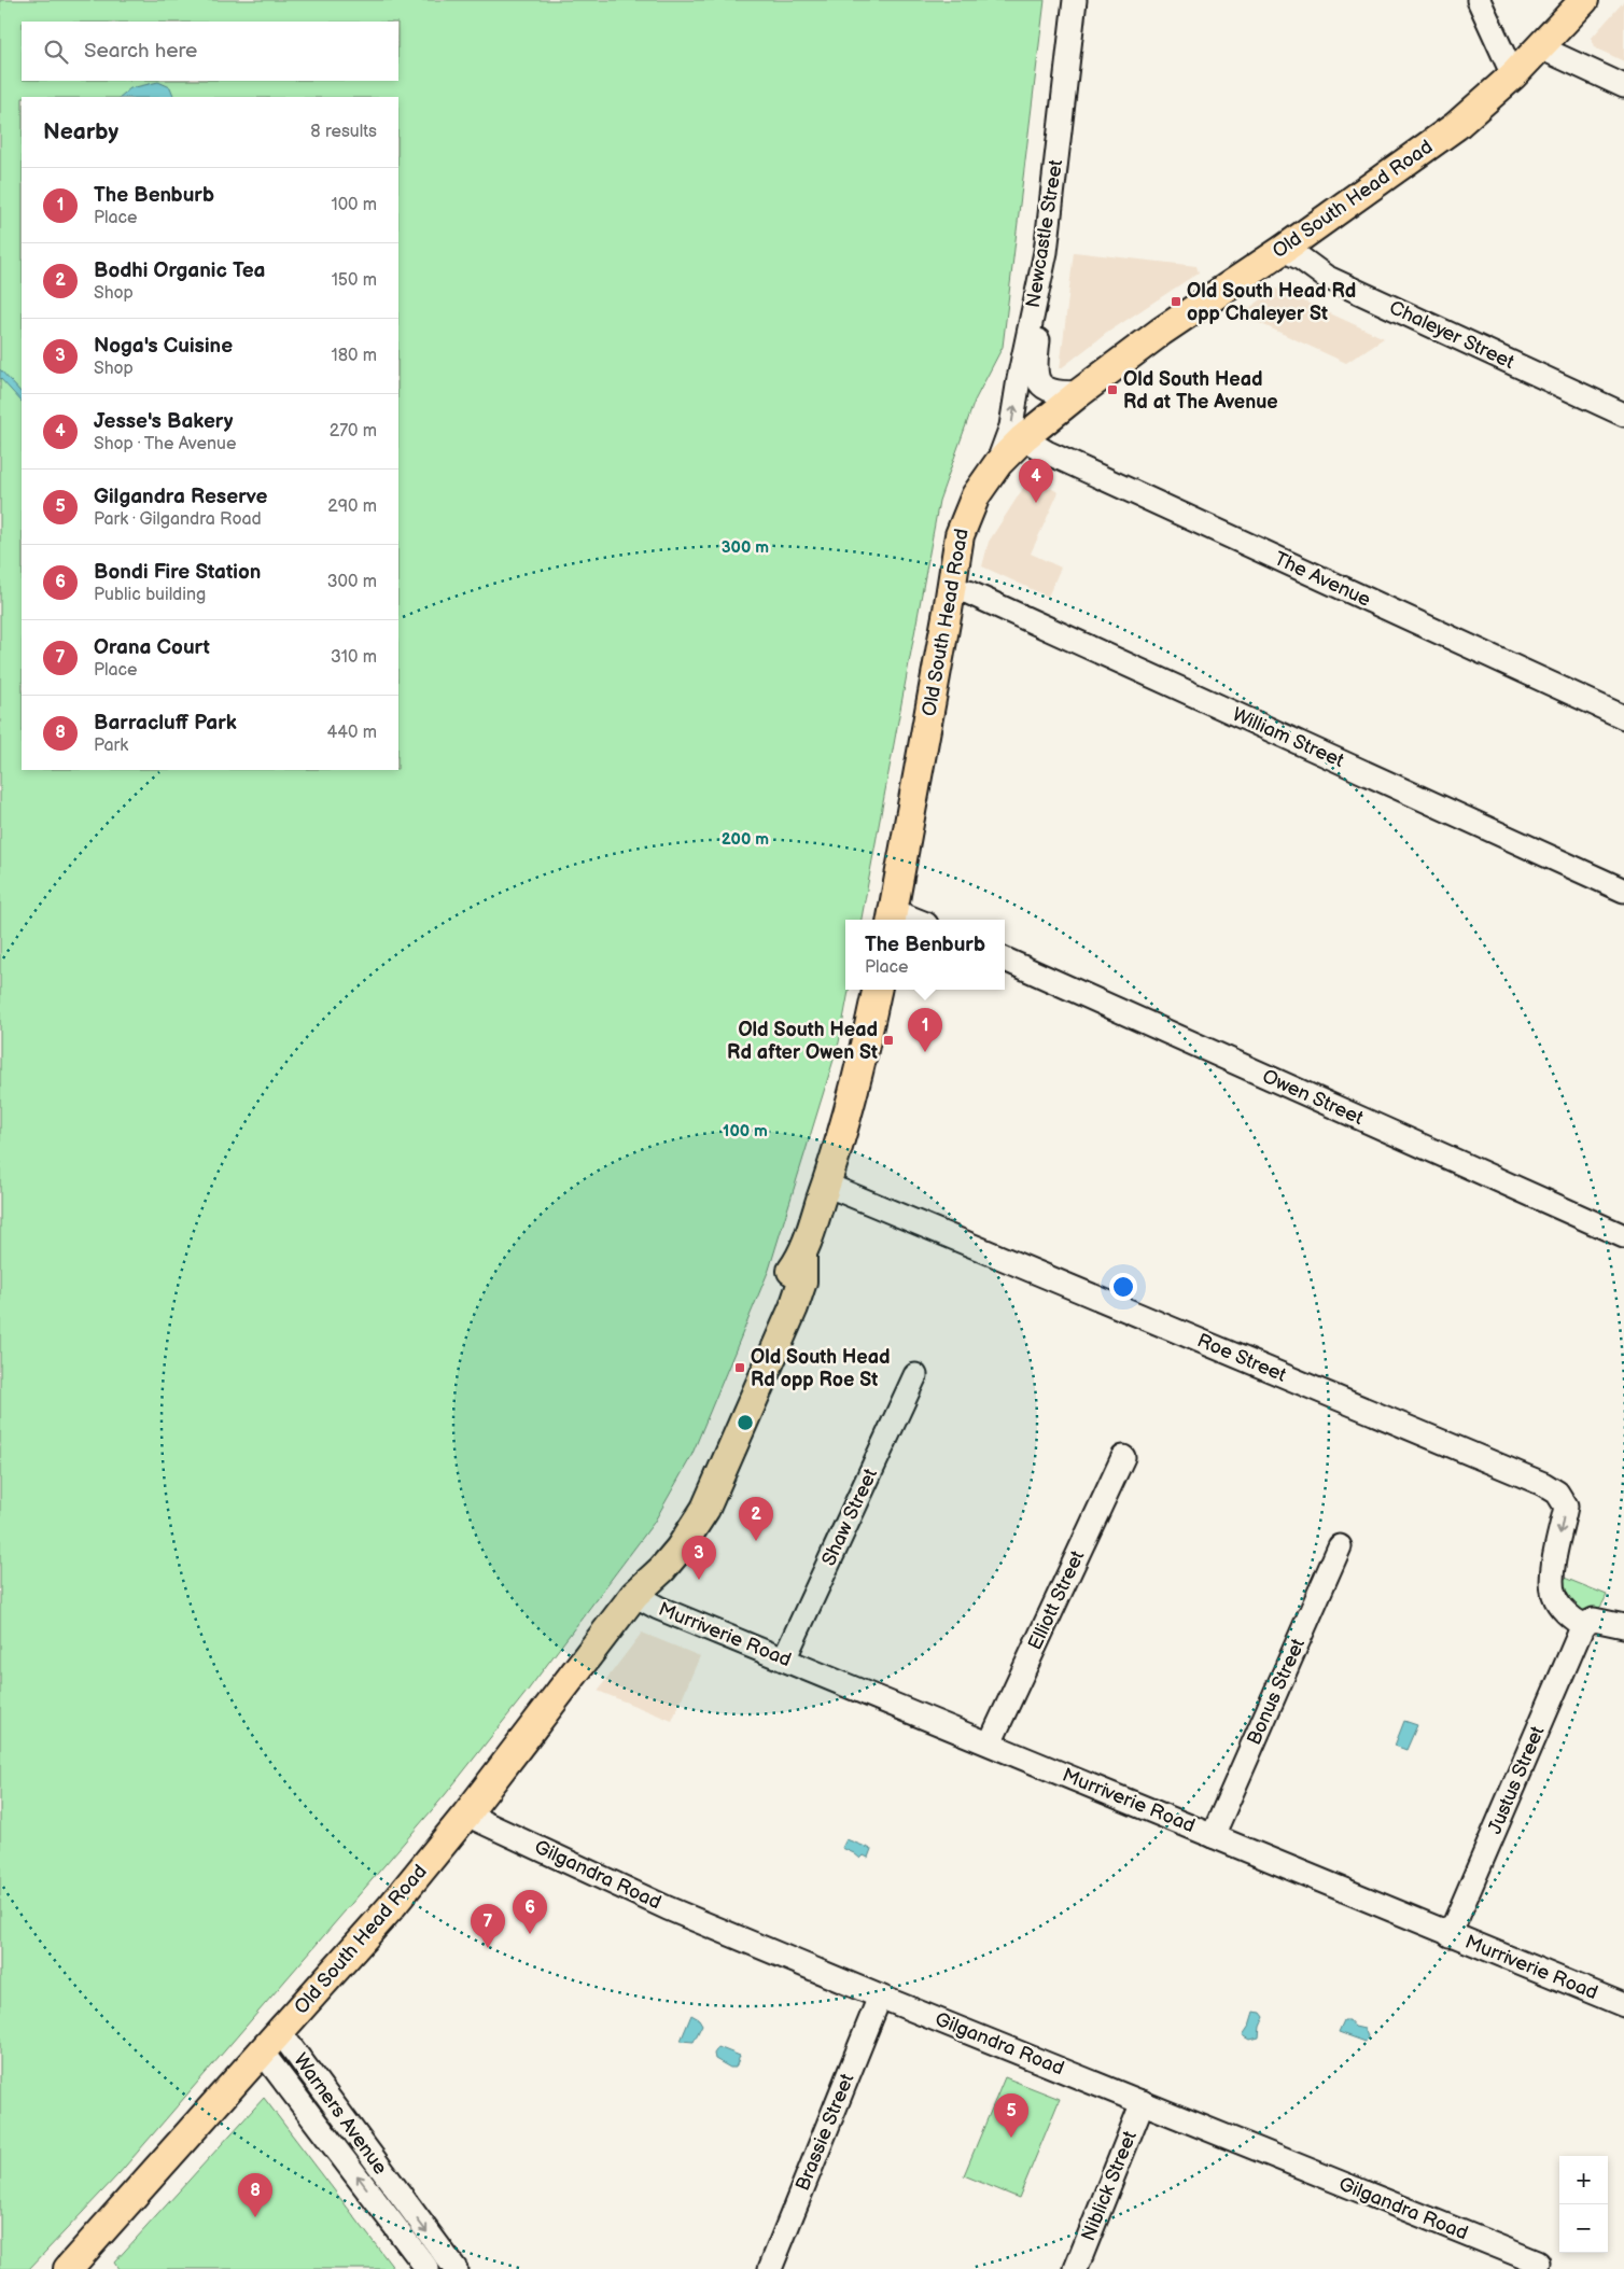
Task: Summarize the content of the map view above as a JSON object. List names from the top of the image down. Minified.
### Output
{"streets":{"main road":["Old South Head Road"],"street":["Newcastle Street","Chaleyer Street","The Avenue","William Street","Owen Street","Roe Street","Shaw Street","Elliott Street","Murriverie Road","Bonus Street","Justus Street","Gilgandra Road","Warners Avenue","Brassie Street","Niblick Street"]},"crossings":[["Old South Head Road","Newcastle Street"],["Old South Head Road","Chaleyer Street"],["Old South Head Road","The Avenue"],["Old South Head Road","William Street"],["Old South Head Road","Roe Street"],["Old South Head Road","Murriverie Road"],["Old South Head Road","Gilgandra Road"],["Old South Head Road","Warners Avenue"],["Roe Street","Justus Street"],["Shaw Street","Murriverie Road"],["Elliott Street","Murriverie Road"],["Murriverie Road","Bonus Street"],["Murriverie Road","Justus Street"],["Gilgandra Road","Brassie Street"],["Gilgandra Road","Niblick Street"]],"one_way":["Newcastle Street","Roe Street"],"places":{"transit":["Old South Head Rd opp Chaleyer St","Old South Head Rd at The Avenue","Old South Head Rd after Owen St","Old South Head Rd opp Roe St"]},"page":{"search":"Search here","heading":["Nearby","8 results"],"list":[{"mark":"1","name":"The Benburb","note":"Place","value":"100 m"},{"mark":"2","name":"Bodhi Organic Tea","note":"Shop","value":"150 m"},{"mark":"3","name":"Noga's Cuisine","note":"Shop","value":"180 m"},{"mark":"4","name":"Jesse's Bakery","note":"Shop · The Avenue","value":"270 m"},{"mark":"5","name":"Gilgandra Reserve","note":"Park · Gilgandra Road","value":"290 m"},{"mark":"6","name":"Bondi Fire Station","note":"Public building","value":"300 m"},{"mark":"7","name":"Orana Court","note":"Place","value":"310 m"},{"mark":"8","name":"Barracluff Park","note":"Park","value":"440 m"}],"pins":["4","1","2","3","6","7","5","8"],"popup":["The Benburb","Place"],"map_buttons":["+","−"]},"rings":["300 m","200 m","100 m"]}
